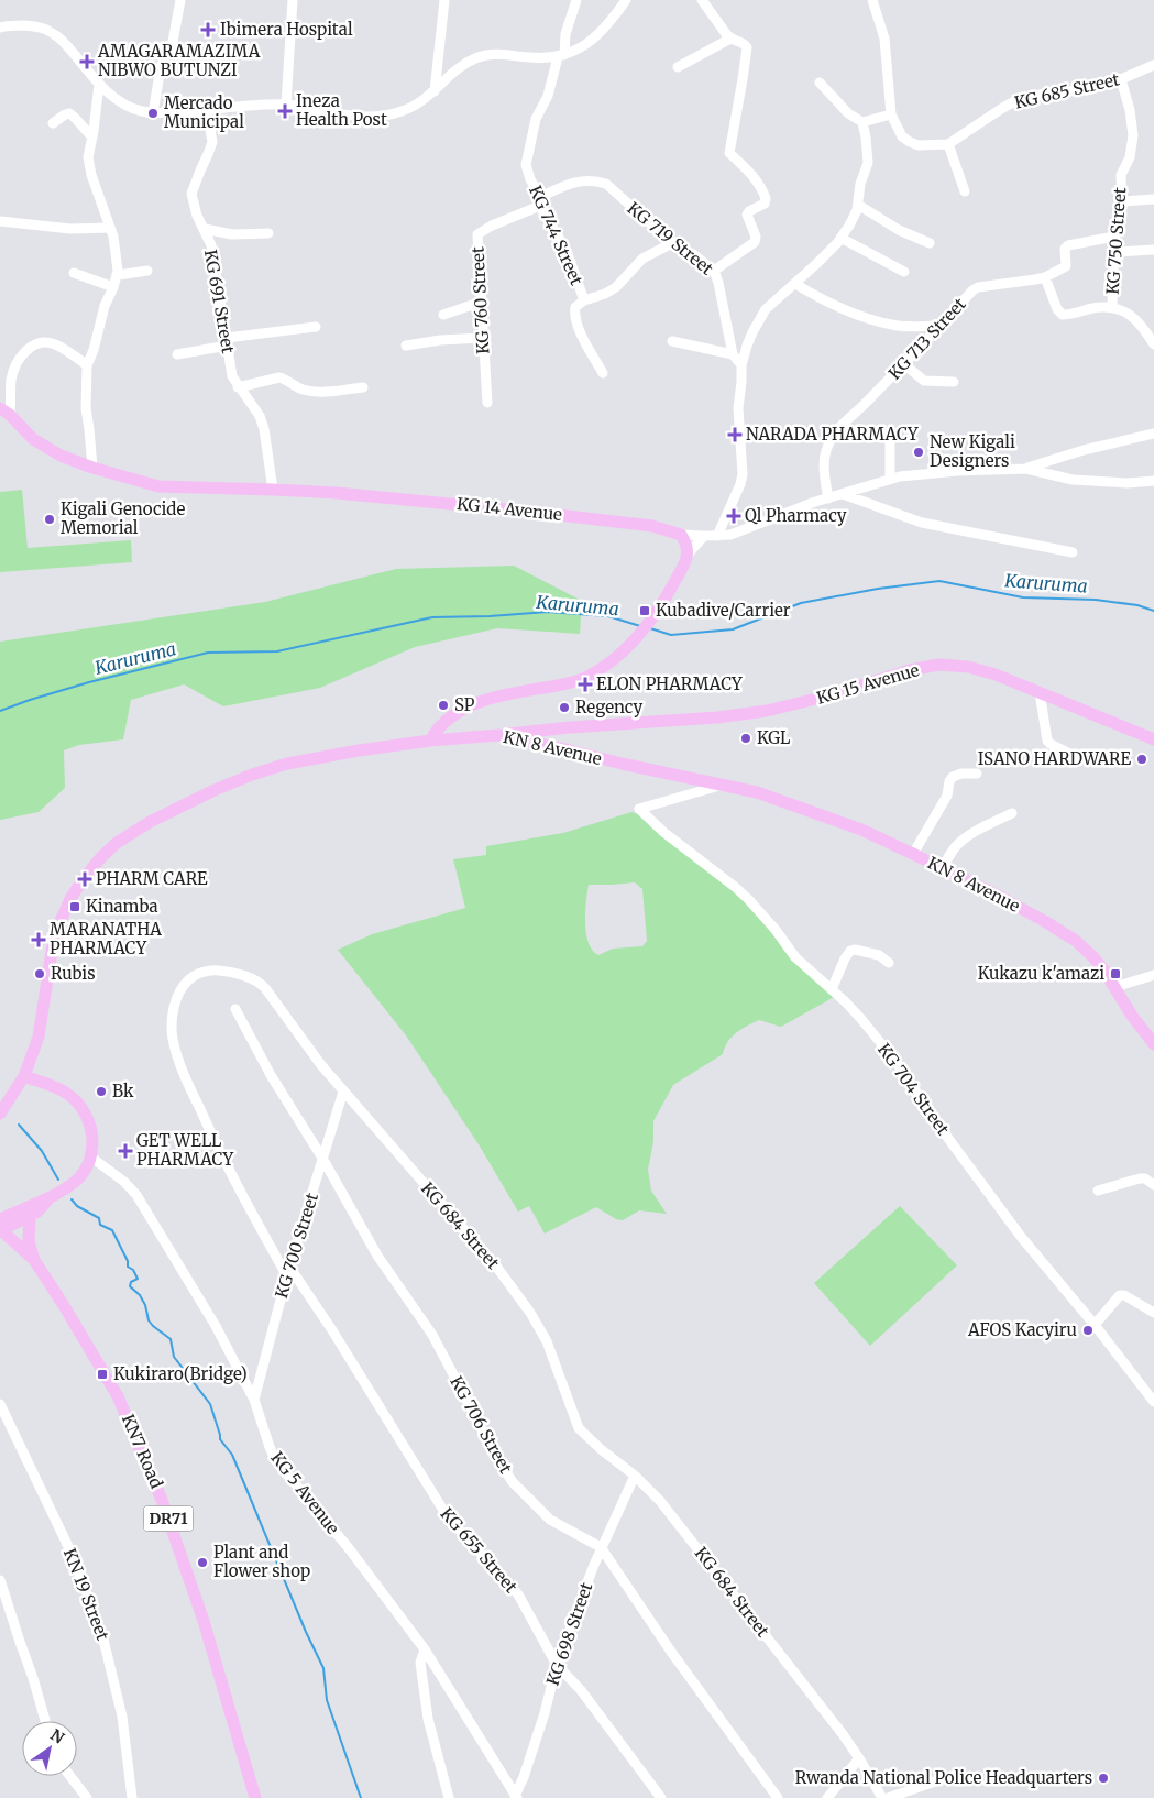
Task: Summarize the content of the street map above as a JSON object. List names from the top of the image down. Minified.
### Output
{"streets":{"main road":["KG 14 Avenue","KG 15 Avenue","KN 8 Avenue","KN7 Road","DR71"],"street":["KG 685 Street","KG 744 Street","KG 719 Street","KG 750 Street","KG 760 Street","KG 691 Street","KG 713 Street","KG 704 Street","KG 684 Street","KG 700 Street","KG 706 Street","KG 5 Avenue","KG 655 Street","KN 19 Street","KG 698 Street"]},"crossings":[["KG 685 Street","KG 750 Street"],["KG 744 Street","KG 719 Street"],["KG 744 Street","KG 760 Street"],["KG 719 Street","KG 760 Street"],["KG 750 Street","KG 713 Street"],["KG 691 Street","KG 14 Avenue"],["KG 15 Avenue","KN 8 Avenue"],["KN 8 Avenue","KG 704 Street"],["KG 684 Street","KG 700 Street"],["KG 684 Street","KG 655 Street"],["KG 684 Street","KG 698 Street"],["KG 700 Street","KG 706 Street"],["KG 700 Street","KG 5 Avenue"],["KG 700 Street","KG 655 Street"],["KG 706 Street","KG 698 Street"],["KG 5 Avenue","KG 698 Street"],["KG 655 Street","KG 698 Street"]],"water":["Karuruma"],"places":{"health":["Ibimera Hospital","AMAGARAMAZIMA NIBWO BUTUNZI","Ineza Health Post","NARADA PHARMACY","Ql Pharmacy","ELON PHARMACY","PHARM CARE","MARANATHA PHARMACY","GET WELL PHARMACY"],"other":["Mercado Municipal","New Kigali Designers","Kigali Genocide Memorial","SP","Regency","KGL","ISANO HARDWARE","Rubis","Bk","AFOS Kacyiru","Plant and Flower shop","Rwanda National Police Headquarters"],"transit":["Kubadive/Carrier","Kinamba","Kukazu k'amazi","Kukiraro(Bridge)"]},"north":"top right"}
